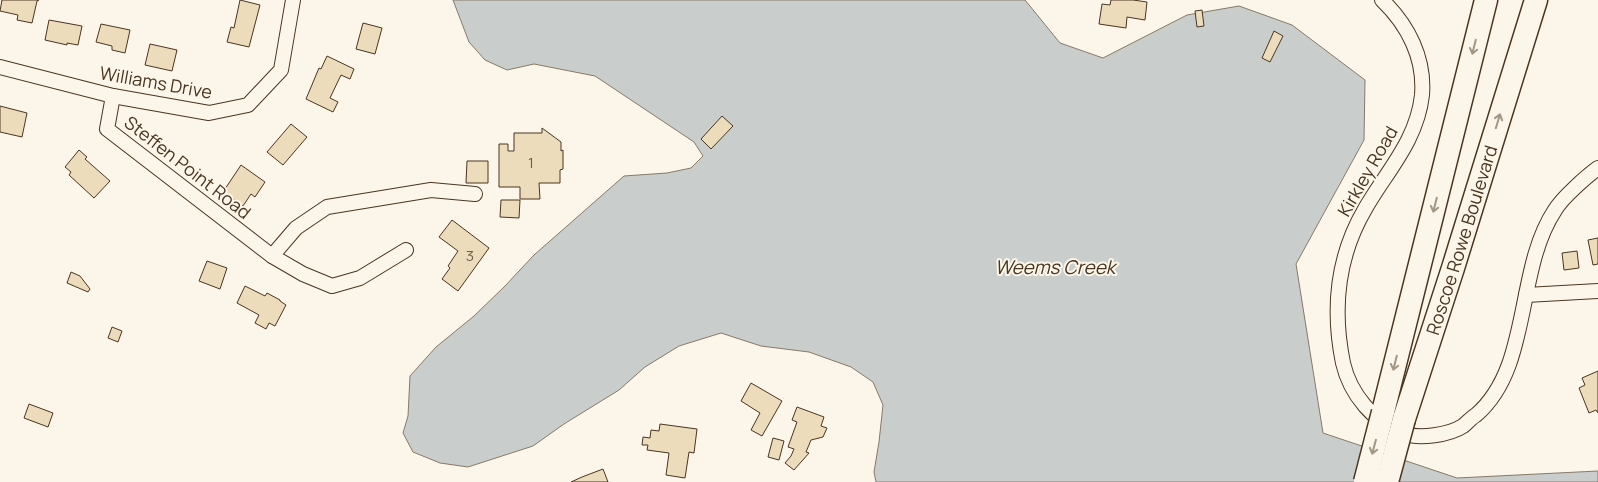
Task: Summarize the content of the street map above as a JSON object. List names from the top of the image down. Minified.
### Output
{"streets":{"main road":["Roscoe Rowe Boulevard"],"street":["Williams Drive","Steffen Point Road","Kirkley Road"]},"crossings":[["Williams Drive","Steffen Point Road"]],"water":["Weems Creek"],"house_numbers":["1","3"]}
